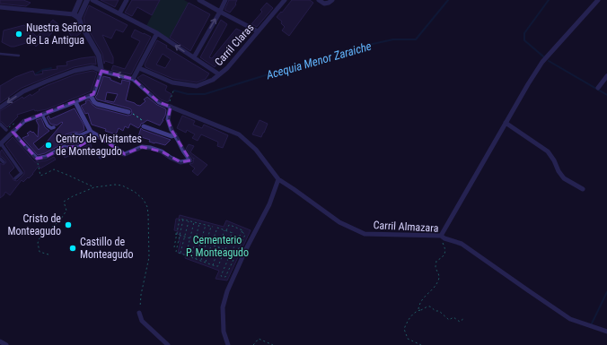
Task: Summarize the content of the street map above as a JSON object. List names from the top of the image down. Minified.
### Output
{"streets":{"street":["Carril Claras","Carril Almazara"]},"water":["Acequia Menor Zaraiche"],"parks":["Cementerio P. Monteagudo"],"places":["Nuestra Señora de La Antigua","Centro de Visitantes de Monteagudo","Cristo de Monteagudo","Castillo de Monteagudo"]}
